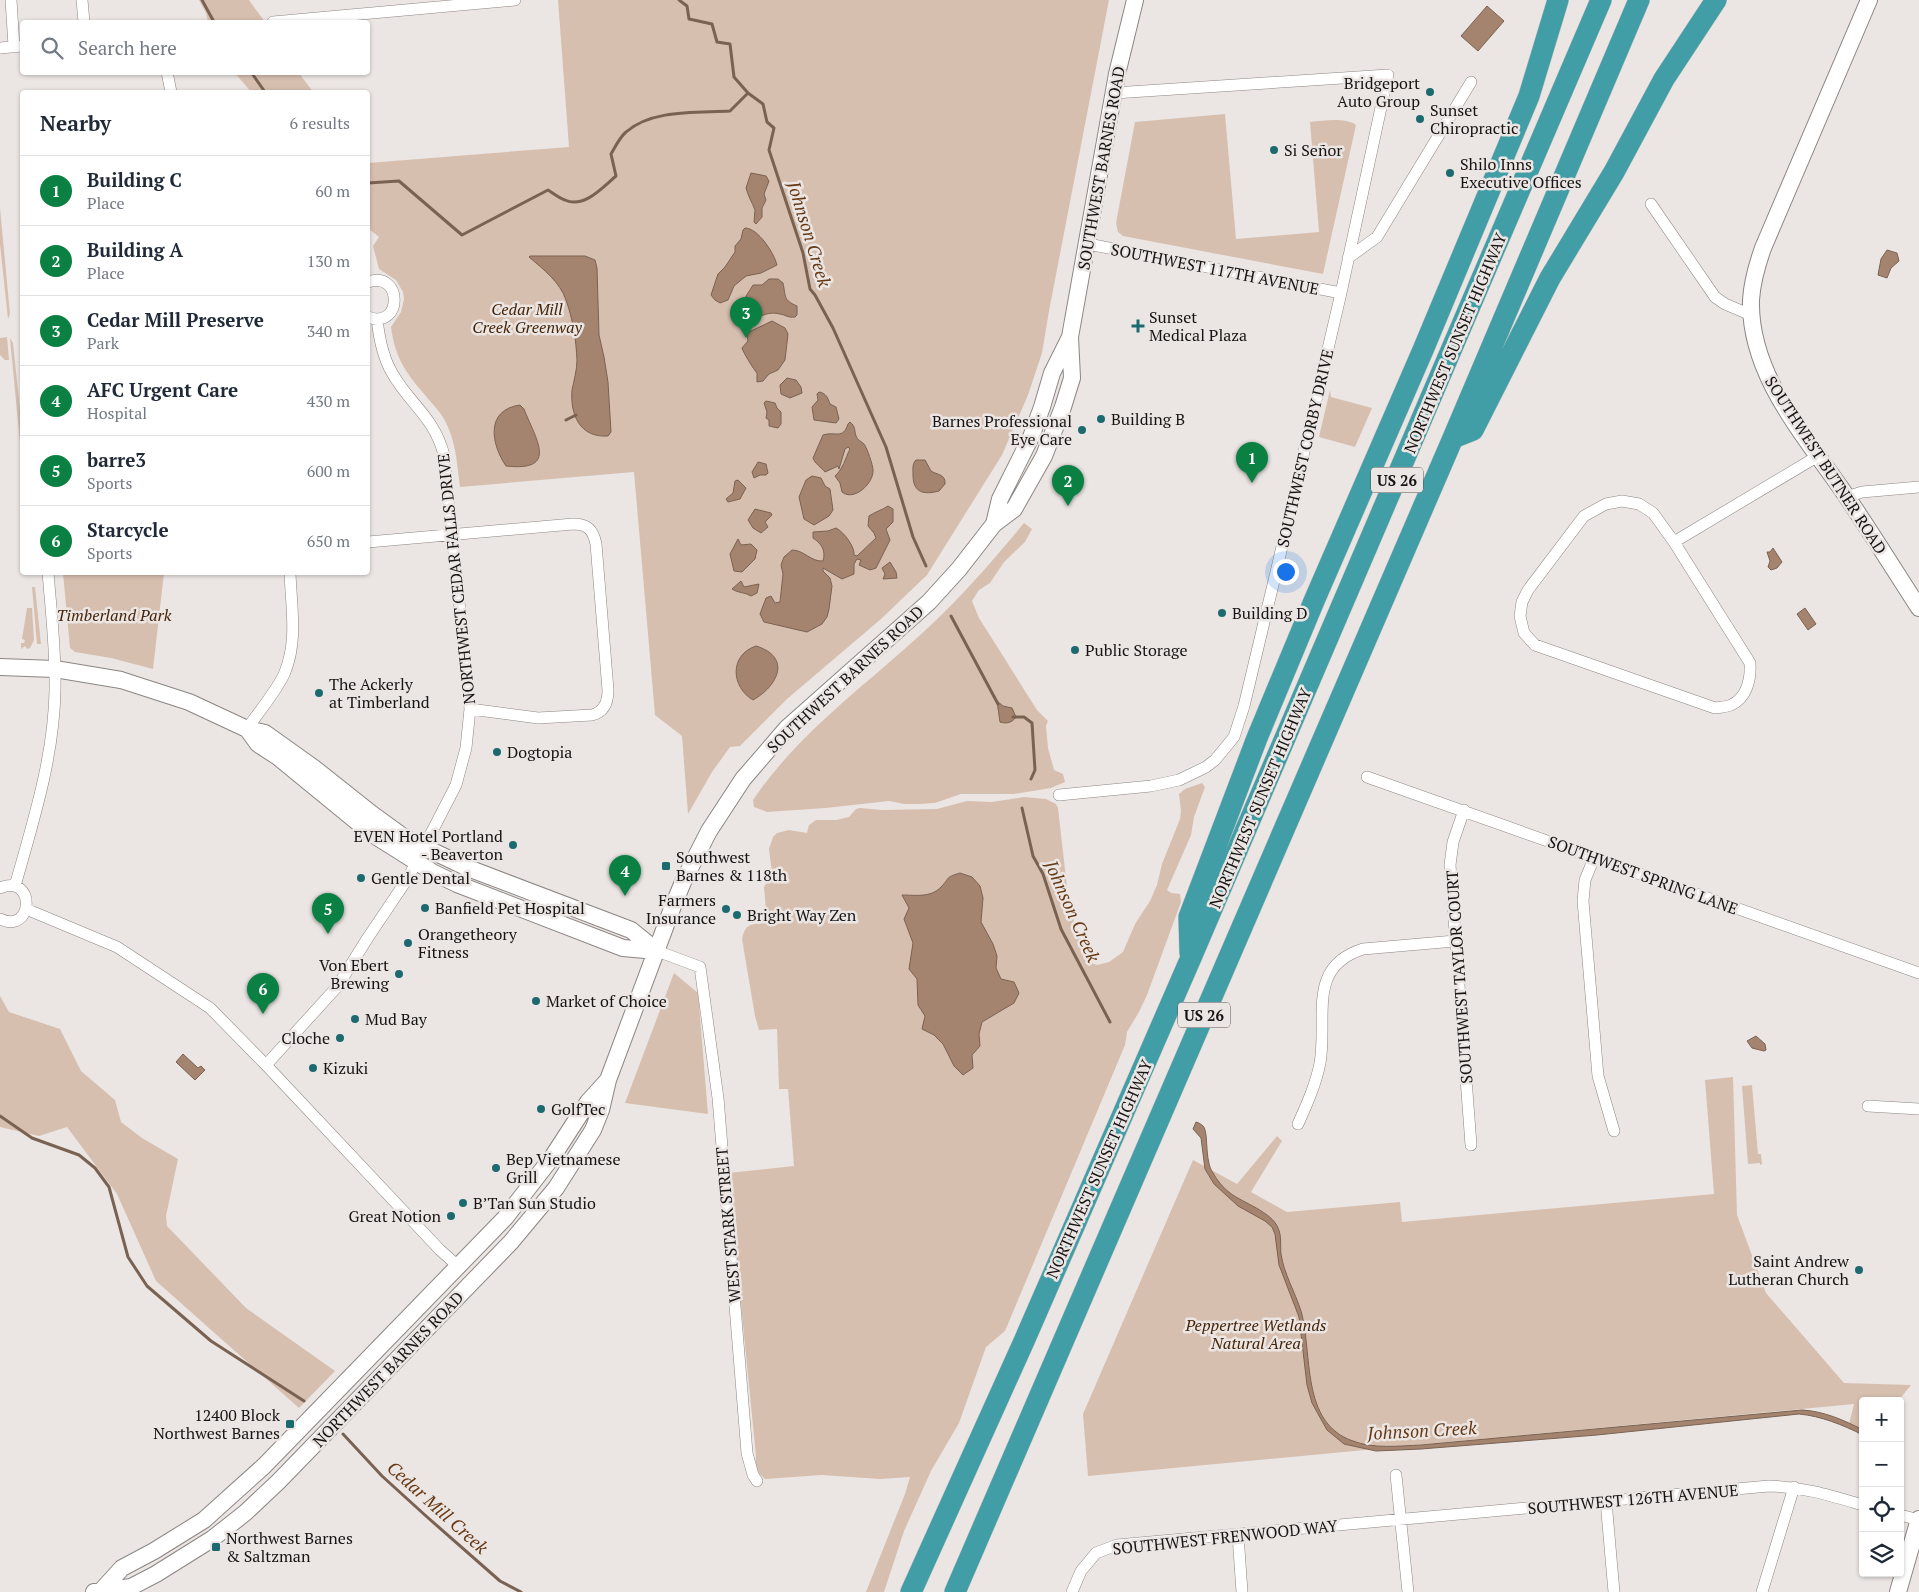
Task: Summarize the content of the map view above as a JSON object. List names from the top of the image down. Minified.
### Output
{"streets":{"highway":["NORTHWEST SUNSET HIGHWAY","US 26"],"main road":["SOUTHWEST BARNES ROAD","SOUTHWEST BUTNER ROAD","NORTHWEST BARNES ROAD"],"street":["SOUTHWEST 117TH AVENUE","SOUTHWEST CORBY DRIVE","NORTHWEST CEDAR FALLS DRIVE","SOUTHWEST SPRING LANE","SOUTHWEST TAYLOR COURT","WEST STARK STREET","SOUTHWEST 126TH AVENUE","SOUTHWEST FRENWOOD WAY"]},"crossings":[["SOUTHWEST BARNES ROAD","SOUTHWEST 117TH AVENUE"],["SOUTHWEST BARNES ROAD","SOUTHWEST CORBY DRIVE"],["SOUTHWEST BARNES ROAD","WEST STARK STREET"],["SOUTHWEST BARNES ROAD","NORTHWEST BARNES ROAD"],["SOUTHWEST 117TH AVENUE","SOUTHWEST CORBY DRIVE"],["SOUTHWEST SPRING LANE","SOUTHWEST TAYLOR COURT"],["WEST STARK STREET","NORTHWEST BARNES ROAD"],["SOUTHWEST 126TH AVENUE","SOUTHWEST FRENWOOD WAY"]],"water":["Johnson Creek","Cedar Mill Creek"],"parks":["Cedar Mill Creek Greenway","Timberland Park","Peppertree Wetlands Natural Area"],"places":{"other":["Bridgeport Auto Group","Sunset Chiropractic","Si Señor","Shilo Inns Executive Offices","Building B","Barnes Professional Eye Care","Building D","Public Storage","The Ackerly at Timberland","Dogtopia","EVEN Hotel Portland - Beaverton","Gentle Dental","Banfield Pet Hospital","Farmers Insurance","Bright Way Zen","Orangetheory Fitness","Von Ebert Brewing","Market of Choice","Mud Bay","Cloche","Kizuki","GolfTec","Bep Vietnamese Grill","B’Tan Sun Studio","Great Notion","Saint Andrew Lutheran Church"],"health":["Sunset Medical Plaza"],"transit":["Southwest Barnes & 118th","12400 Block Northwest Barnes","Northwest Barnes & Saltzman"]},"page":{"search":"Search here","heading":["Nearby","6 results"],"list":[{"mark":"1","name":"Building C","note":"Place","value":"60 m"},{"mark":"2","name":"Building A","note":"Place","value":"130 m"},{"mark":"3","name":"Cedar Mill Preserve","note":"Park","value":"340 m"},{"mark":"4","name":"AFC Urgent Care","note":"Hospital","value":"430 m"},{"mark":"5","name":"barre3","note":"Sports","value":"600 m"},{"mark":"6","name":"Starcycle","note":"Sports","value":"650 m"}],"pins":["3","1","2","4","5","6"],"map_buttons":["+","−"]}}
